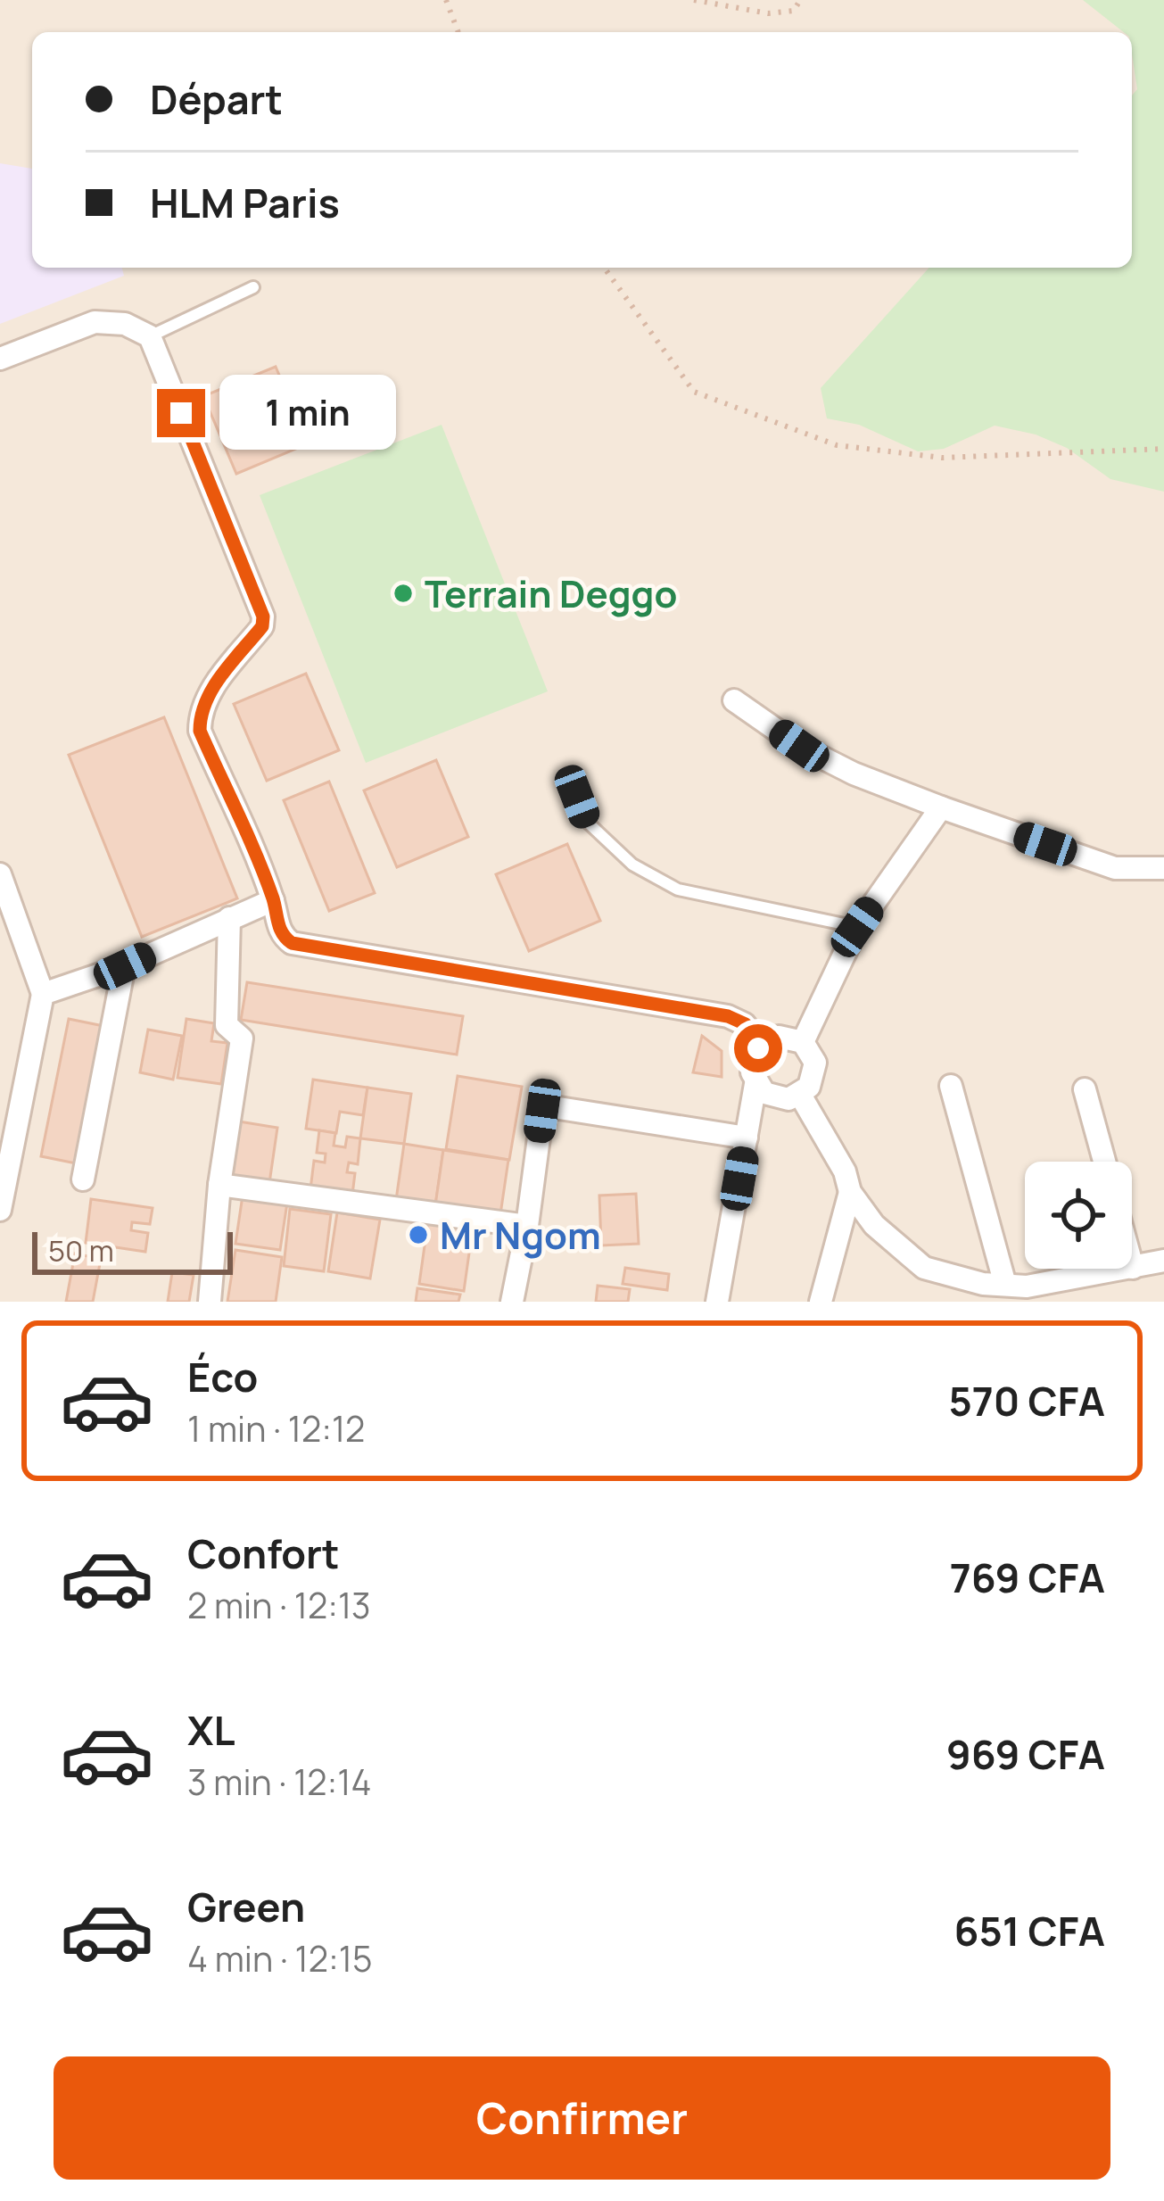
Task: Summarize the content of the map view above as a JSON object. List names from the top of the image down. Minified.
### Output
{"places":["Terrain Deggo","Mr Ngom"],"scale_bar":"50 m","page":{"banner":["Départ","HLM Paris"],"bubble":"1 min","scale":"50 m","list":[{"name":"Éco","note":"1 min · 12:12","value":"570 CFA"},{"name":"Confort","note":"2 min · 12:13","value":"769 CFA"},{"name":"XL","note":"3 min · 12:14","value":"969 CFA"},{"name":"Green","note":"4 min · 12:15","value":"651 CFA"}],"buttons":"Confirmer"}}
